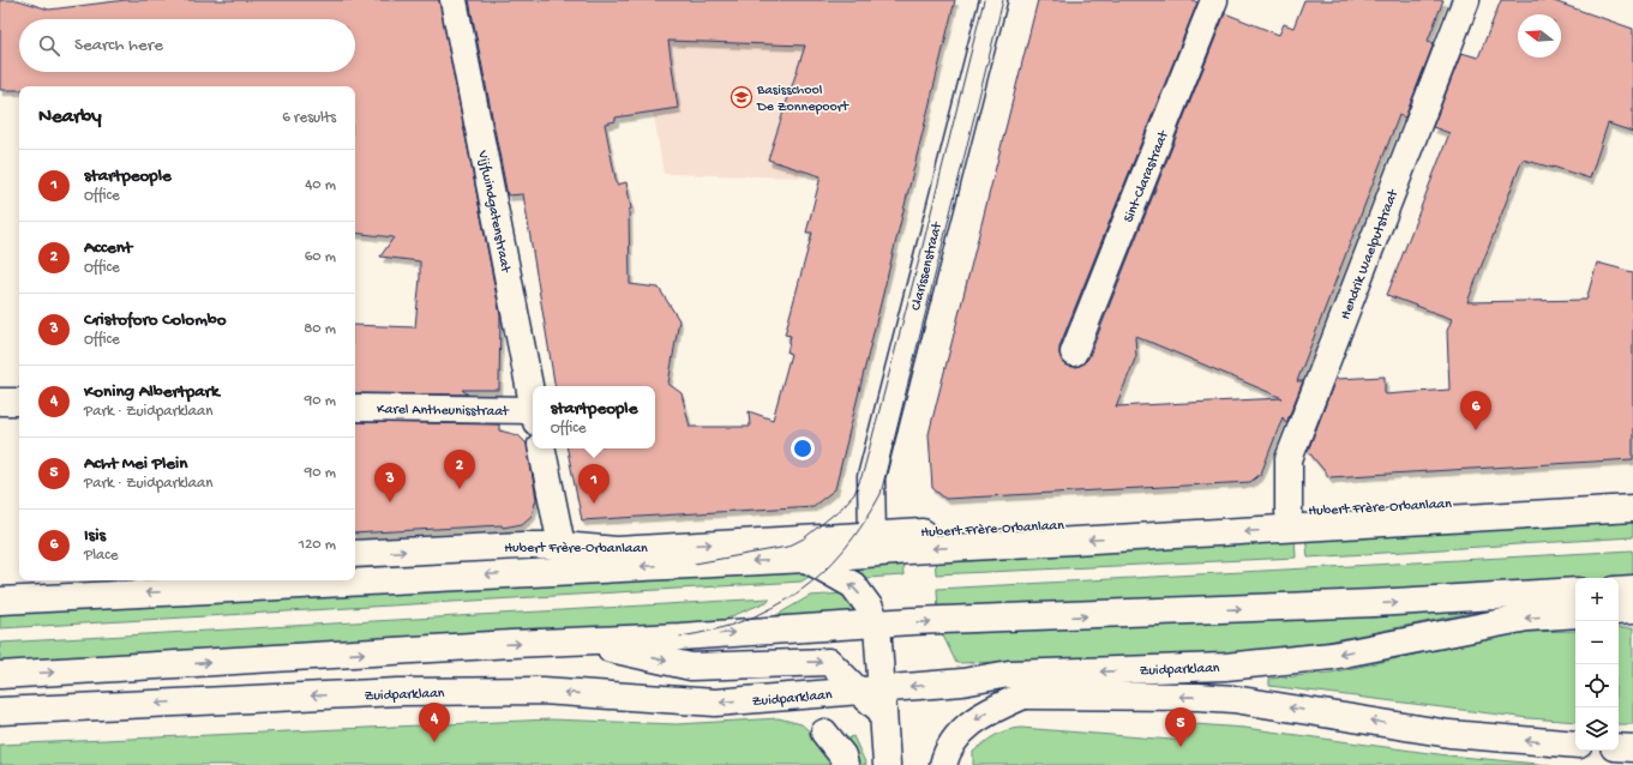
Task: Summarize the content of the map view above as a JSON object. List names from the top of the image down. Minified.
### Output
{"streets":{"main road":["Sint-Clarastraat","Vijfwindgatenstraat","Hendrik Waelputstraat","Clarissenstraat","Karel Antheunisstraat","Hubert Frère-Orbanlaan","Zuidparklaan"]},"crossings":[["Hendrik Waelputstraat","Hubert Frère-Orbanlaan"],["Clarissenstraat","Hubert Frère-Orbanlaan"]],"places":{"school or university":["Basisschool De Zonnepoort"]},"north":"left","page":{"search":"Search here","heading":["Nearby","6 results"],"list":[{"mark":"1","name":"startpeople","note":"Office","value":"40 m"},{"mark":"2","name":"Accent","note":"Office","value":"60 m"},{"mark":"3","name":"Cristoforo Colombo","note":"Office","value":"80 m"},{"mark":"4","name":"Koning Albertpark","note":"Park · Zuidparklaan","value":"90 m"},{"mark":"5","name":"Acht Mei Plein","note":"Park · Zuidparklaan","value":"90 m"},{"mark":"6","name":"Isis","note":"Place","value":"120 m"}],"popup":["startpeople","Office"],"pins":["6","2","3","1","4","5"],"map_buttons":["+","−"]}}
